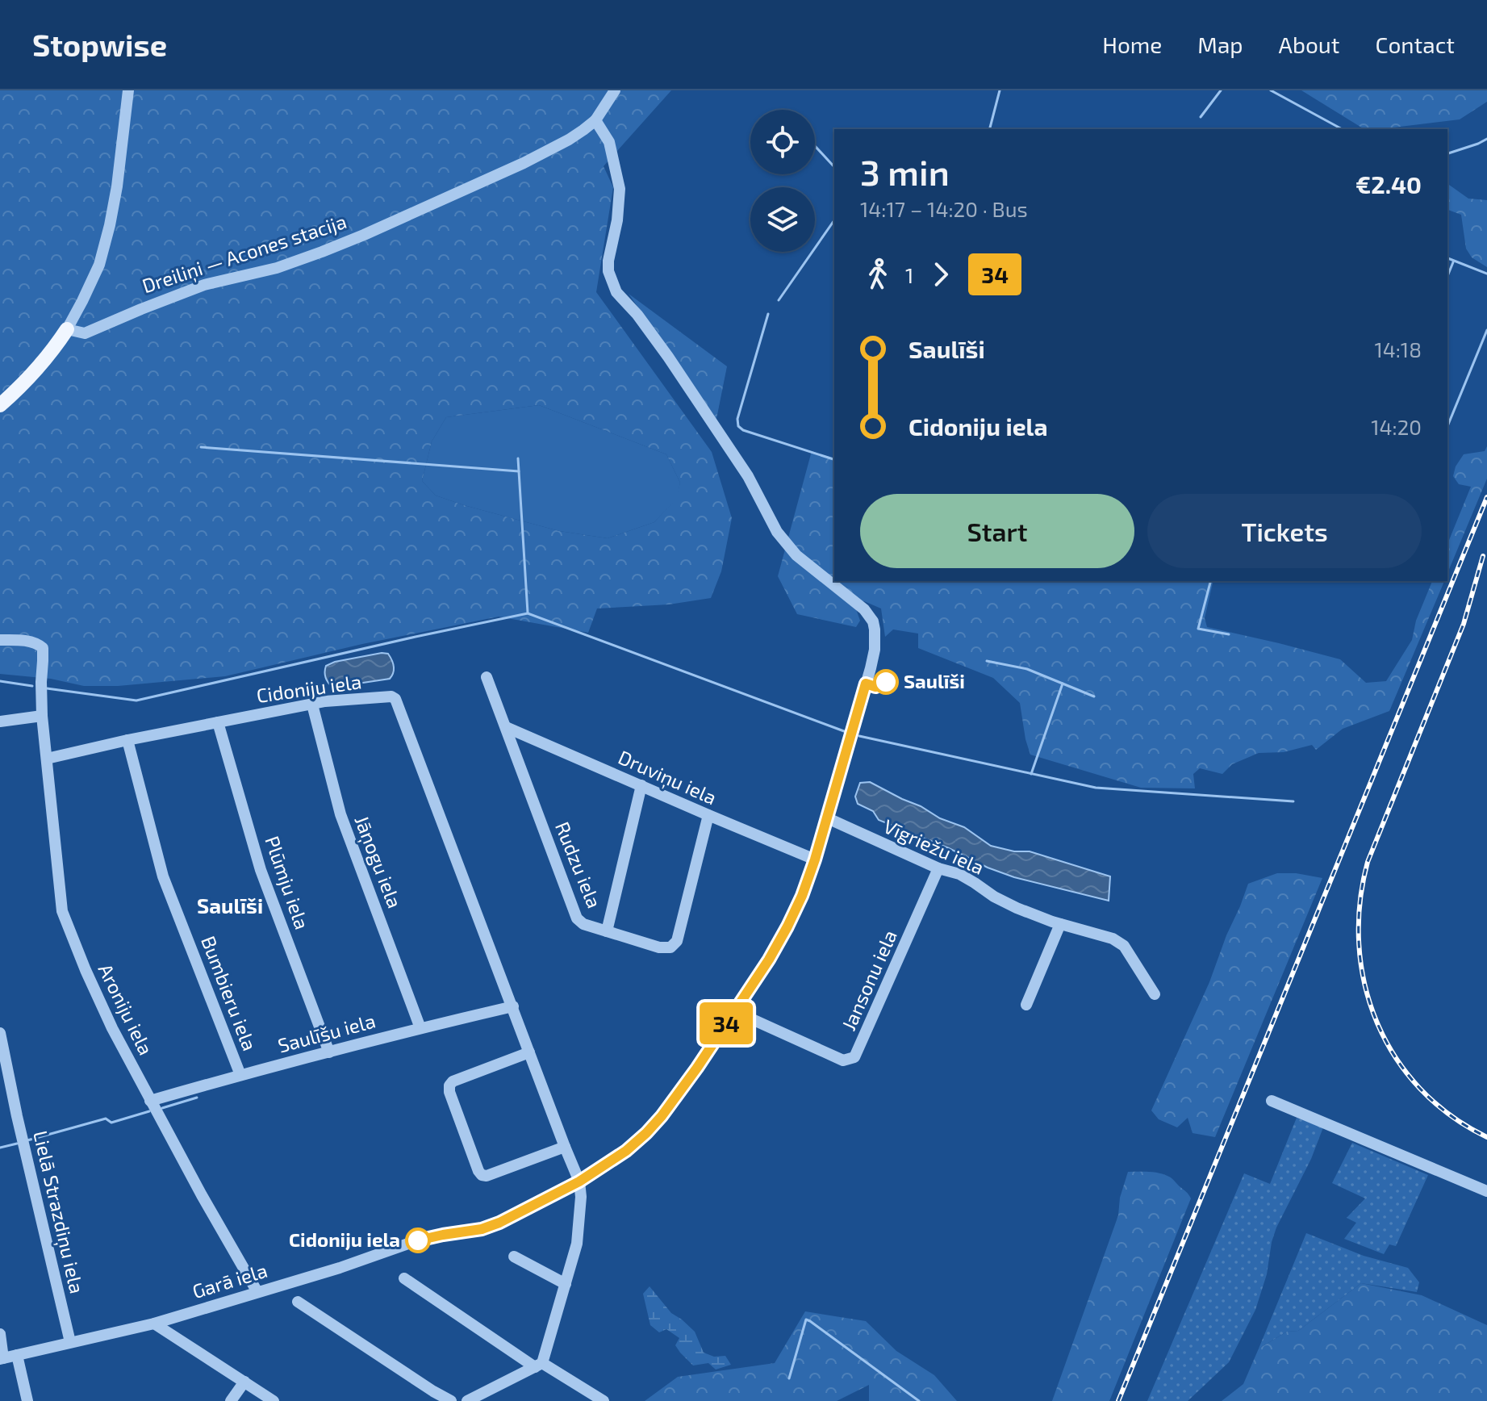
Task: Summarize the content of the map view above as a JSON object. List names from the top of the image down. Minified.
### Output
{"streets":{"street":["Dreiliņi — Acones stacija","Cidoniju iela","Druviņu iela","Vīgriežu iela","Jāņogu iela","Rudzu iela","Plūmju iela","Jansonu iela","Bumbieru iela","Aroniju iela","Saulīšu iela","Lielā Strazdiņu iela","Garā iela"]},"crossings":[["Dreiliņi — Acones stacija","Garā iela"],["Cidoniju iela","Jāņogu iela"],["Cidoniju iela","Plūmju iela"],["Cidoniju iela","Bumbieru iela"],["Cidoniju iela","Aroniju iela"],["Cidoniju iela","Saulīšu iela"],["Cidoniju iela","Garā iela"],["Druviņu iela","Rudzu iela"],["Druviņu iela","Garā iela"],["Vīgriežu iela","Jansonu iela"],["Vīgriežu iela","Garā iela"],["Jāņogu iela","Saulīšu iela"],["Plūmju iela","Saulīšu iela"],["Jansonu iela","Garā iela"],["Bumbieru iela","Saulīšu iela"],["Aroniju iela","Saulīšu iela"],["Aroniju iela","Garā iela"],["Lielā Strazdiņu iela","Garā iela"]],"districts":["Saulīši"],"places":["Saulīši","Cidoniju iela"],"lines":["bus line 34"],"page":{"header":"Stopwise","nav":["Home","Map","About","Contact"],"on_map":"34","heading":["3 min","14:17 – 14:20 · Bus","€2.40"],"legs":["1","34"],"list":[{"name":"Saulīši","value":"14:18"},{"name":"Cidoniju iela","value":"14:20"}],"buttons":["Start","Tickets"]}}
